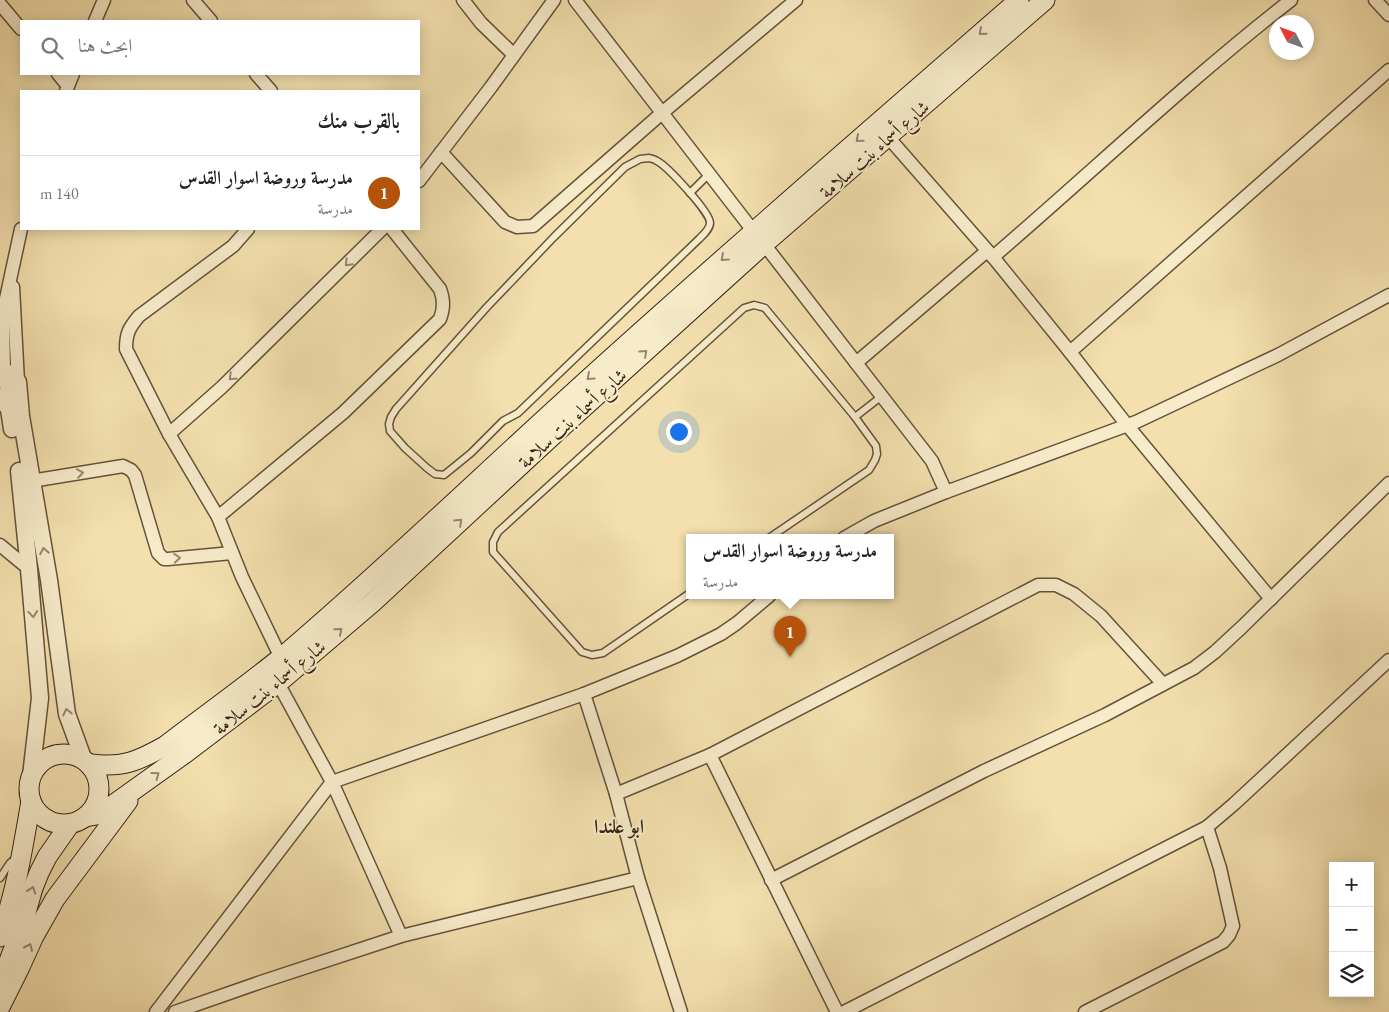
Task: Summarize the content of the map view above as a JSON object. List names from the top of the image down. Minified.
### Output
{"streets":{"main road":["شارع أسماء بنت سلامة"]},"districts":["ابو علندا"],"north":"top left","page":{"search":"ابحث هنا","heading":"بالقرب منك","list":[{"mark":"1","name":"مدرسة وروضة اسوار القدس","note":"مدرسة","value":"140 m"}],"popup":["مدرسة وروضة اسوار القدس","مدرسة"],"pins":"1","map_buttons":["+","−"]}}
